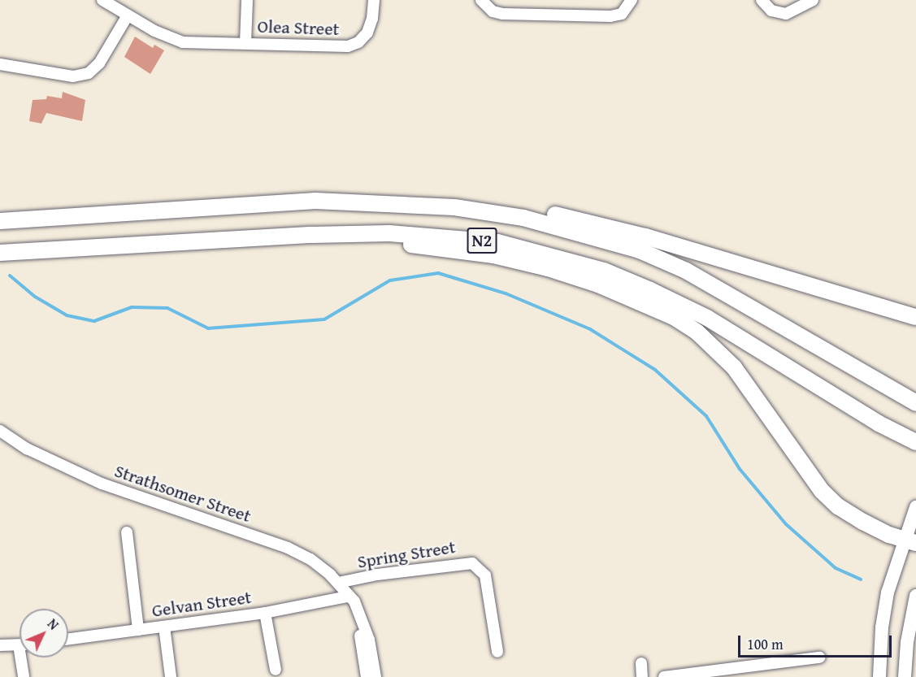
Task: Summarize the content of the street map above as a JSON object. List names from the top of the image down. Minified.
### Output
{"streets":{"highway":["N2"],"street":["Olea Street","Strathsomer Street","Spring Street","Gelvan Street"]},"crossings":[["Strathsomer Street","Spring Street"],["Strathsomer Street","Gelvan Street"]],"scale_bar":"100 m","north":"top right"}
